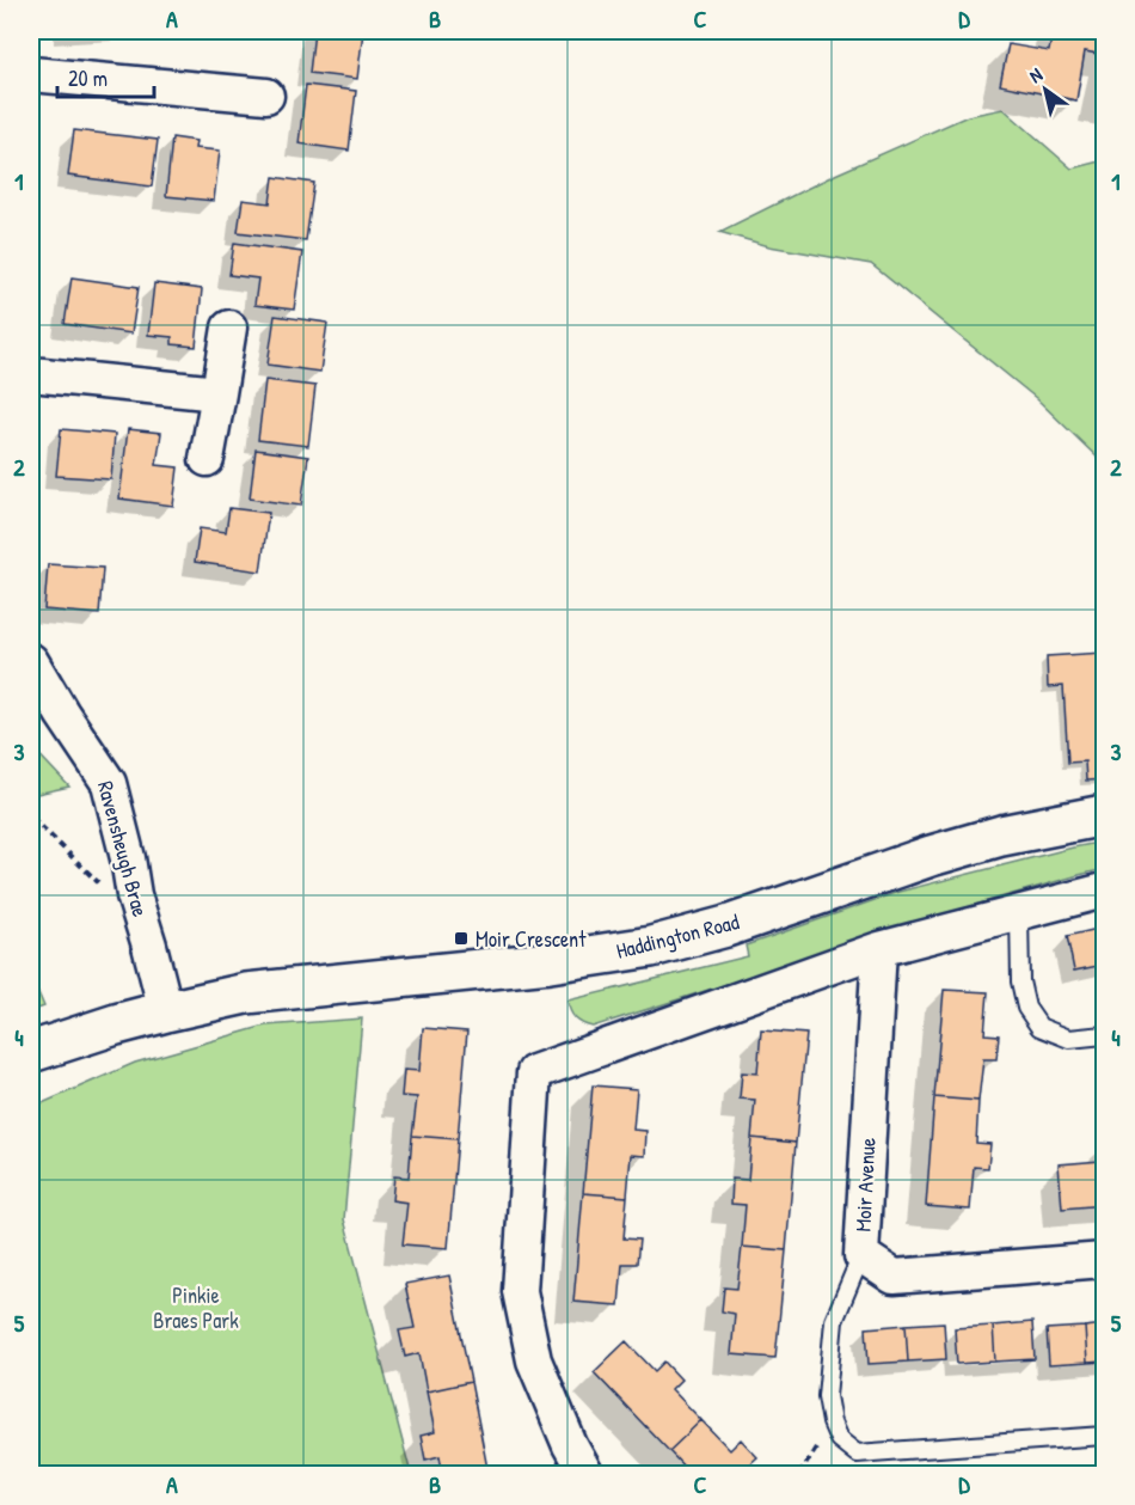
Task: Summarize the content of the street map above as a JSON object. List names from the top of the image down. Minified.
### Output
{"streets":{"main road":["Haddington Road"],"street":["Ravensheugh Brae","Moir Avenue"]},"crossings":[["Ravensheugh Brae","Haddington Road"]],"parks":["Pinkie Braes Park"],"places":{"transit":["Moir Crescent"]},"scale_bar":"20 m","north":"top left","grid":{"columns":["A","B","C","D"],"rows":["1","2","3","4","5"]}}
